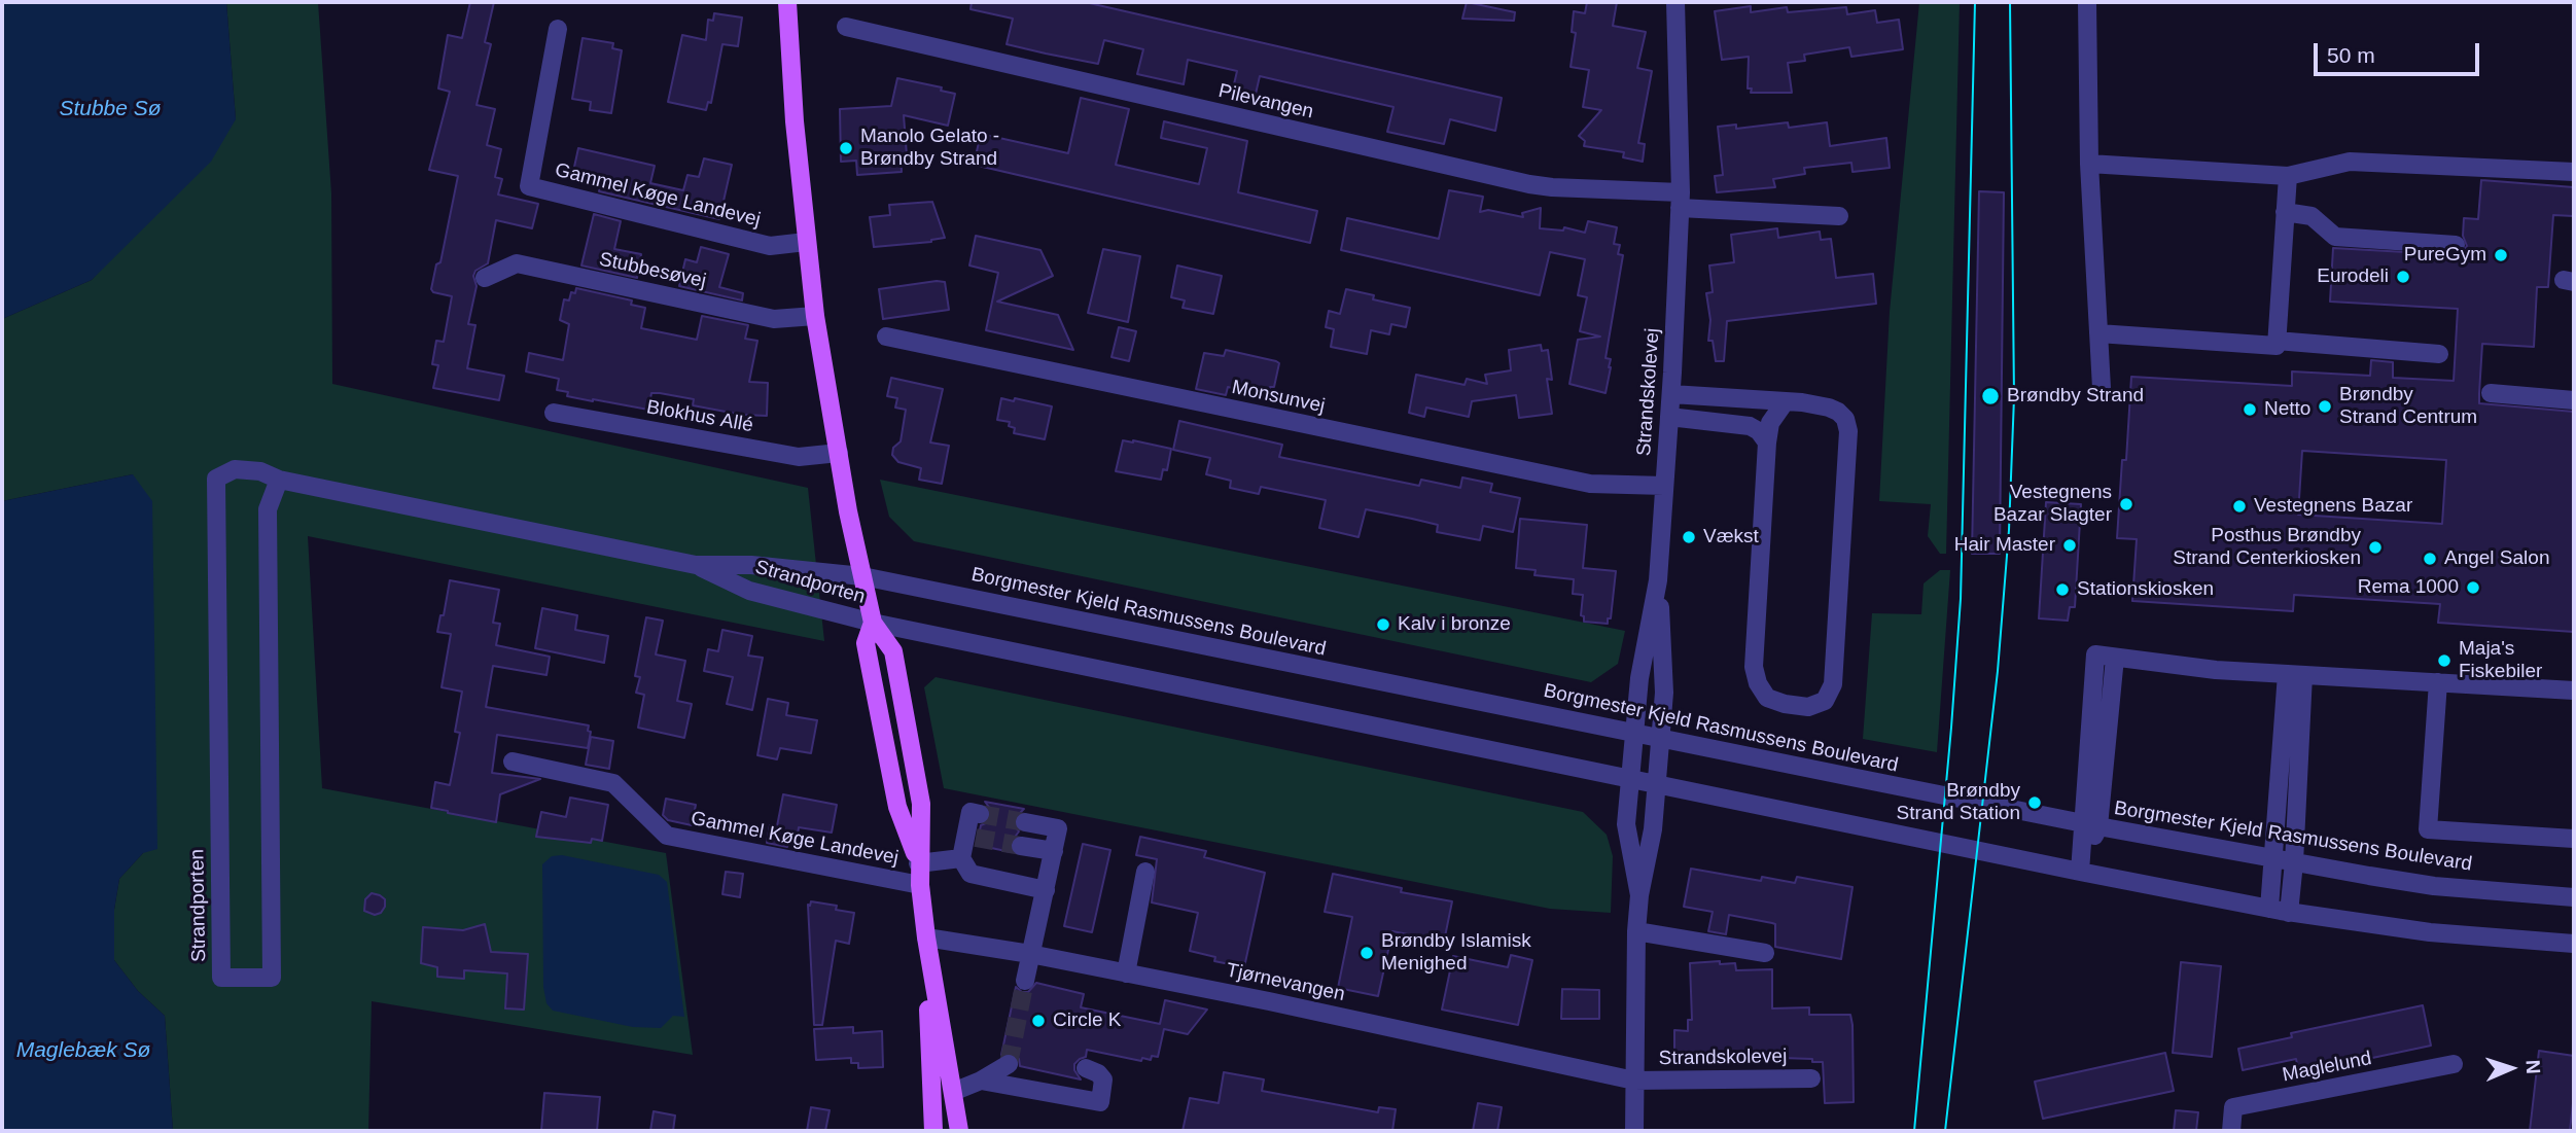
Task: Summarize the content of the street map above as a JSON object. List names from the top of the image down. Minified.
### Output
{"streets":{"main road":["Gammel Køge Landevej"],"street":["Pilevangen","Stubbesøvej","Strandskolevej","Monsunvej","Blokhus Allé","Strandporten","Borgmester Kjeld Rasmussens Boulevard","Tjørnevangen","Maglelund"]},"crossings":[["Pilevangen","Strandskolevej"],["Gammel Køge Landevej","Stubbesøvej"],["Gammel Køge Landevej","Blokhus Allé"],["Gammel Køge Landevej","Strandporten"],["Gammel Køge Landevej","Borgmester Kjeld Rasmussens Boulevard"],["Gammel Køge Landevej","Tjørnevangen"],["Strandskolevej","Monsunvej"],["Strandskolevej","Borgmester Kjeld Rasmussens Boulevard"],["Strandskolevej","Tjørnevangen"],["Strandporten","Borgmester Kjeld Rasmussens Boulevard"]],"water":["Stubbe Sø","Maglebæk Sø"],"places":["Manolo Gelato - Brøndby Strand","PureGym","Eurodeli","Brøndby Strand","Brøndby Strand Centrum","Netto","Vestegnens Bazar Slagter","Vestegnens Bazar","Vækst","Hair Master","Posthus Brøndby Strand Centerkiosken","Angel Salon","Rema 1000","Stationskiosken","Kalv i bronze","Maja's Fiskebiler","Brøndby Strand Station","Brøndby Islamisk Menighed","Circle K"],"scale_bar":"50 m","north":"right"}
